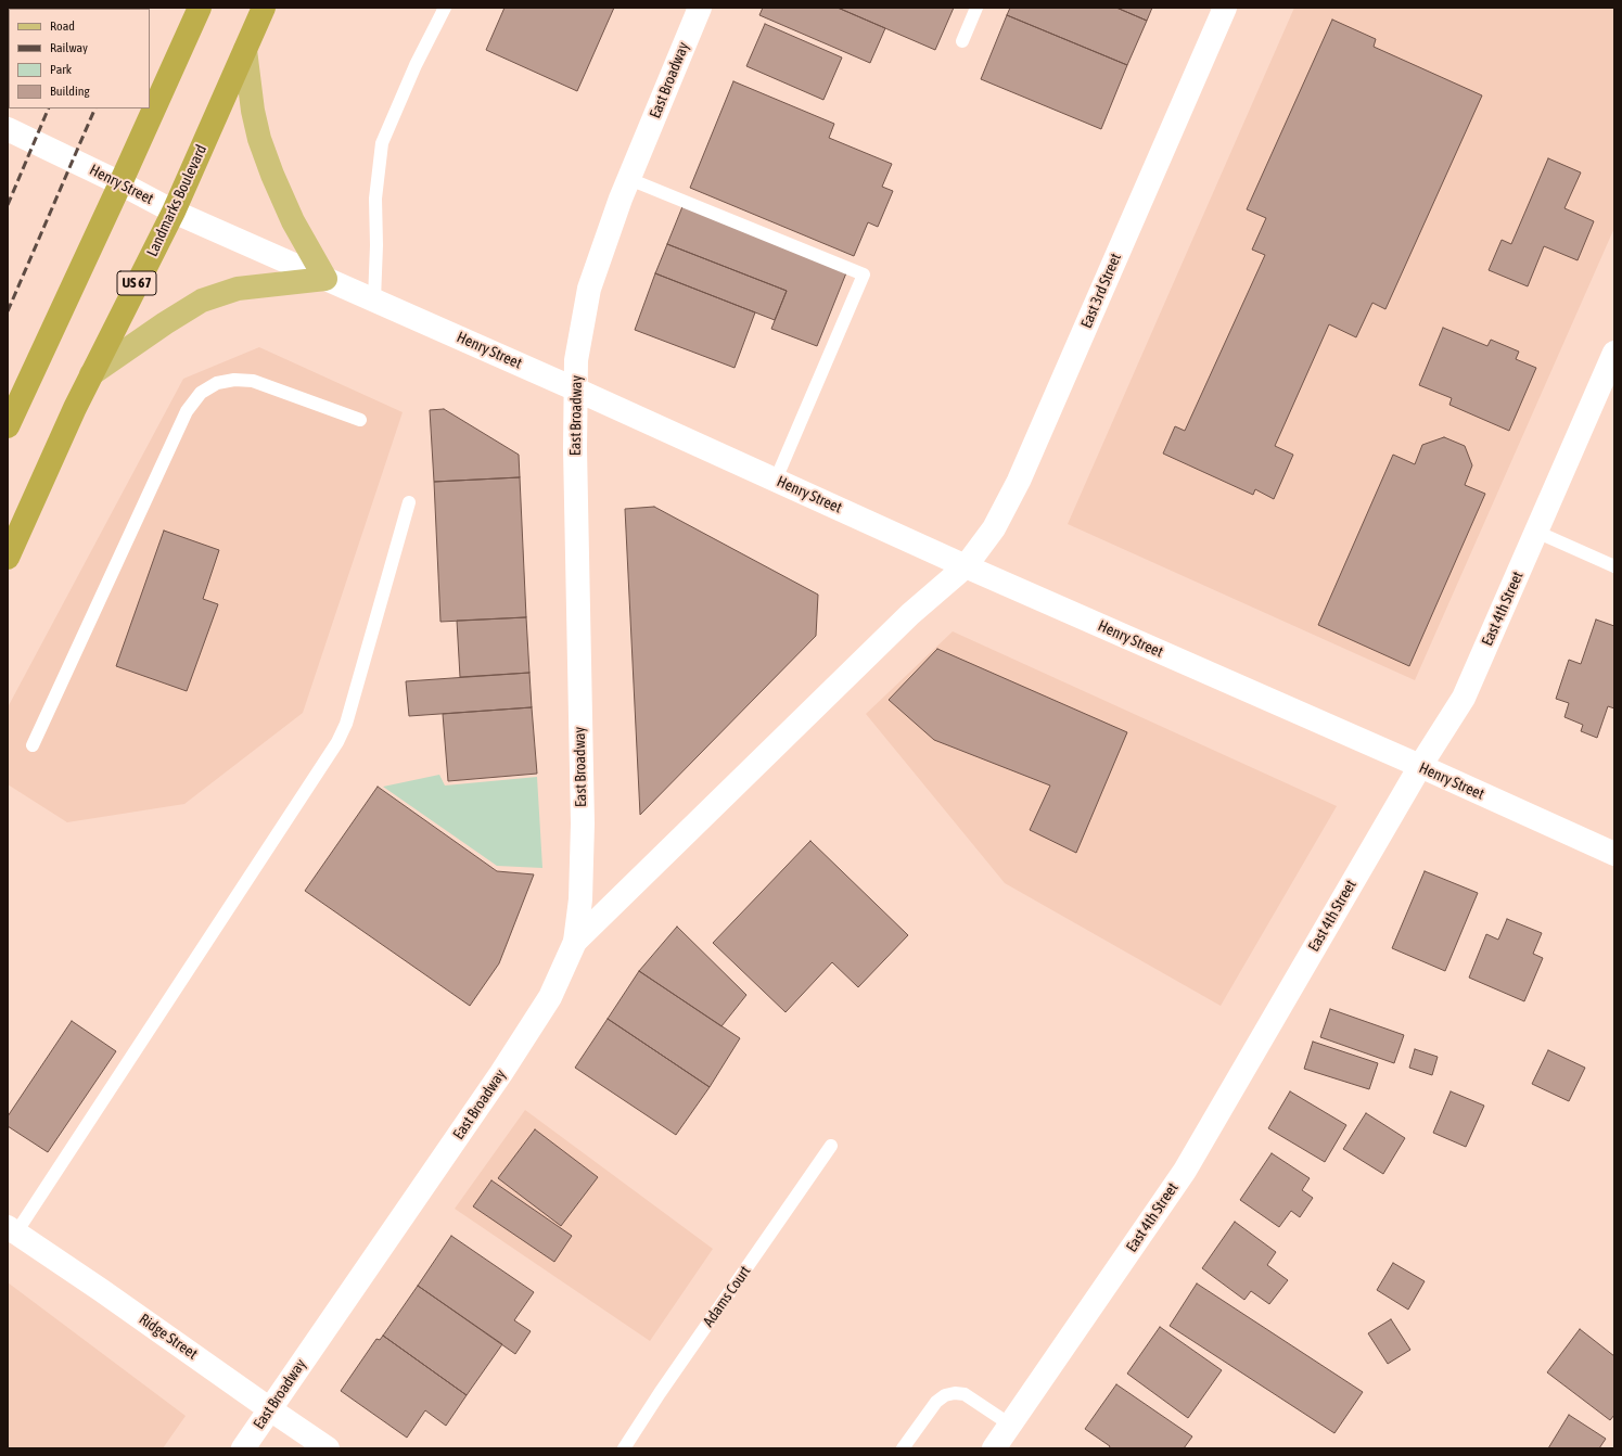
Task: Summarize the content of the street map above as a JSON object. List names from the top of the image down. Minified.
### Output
{"streets":{"highway":["Landmarks Boulevard","US 67"],"street":["East Broadway","Henry Street","East 3rd Street","East 4th Street","Ridge Street"],"lane":["Adams Court"]},"crossings":[["East Broadway","Henry Street"],["East Broadway","East 3rd Street"],["East Broadway","Ridge Street"],["Henry Street","Landmarks Boulevard"],["Henry Street","East 3rd Street"],["Henry Street","East 4th Street"]],"legend":["Road","Railway","Park","Building"]}
